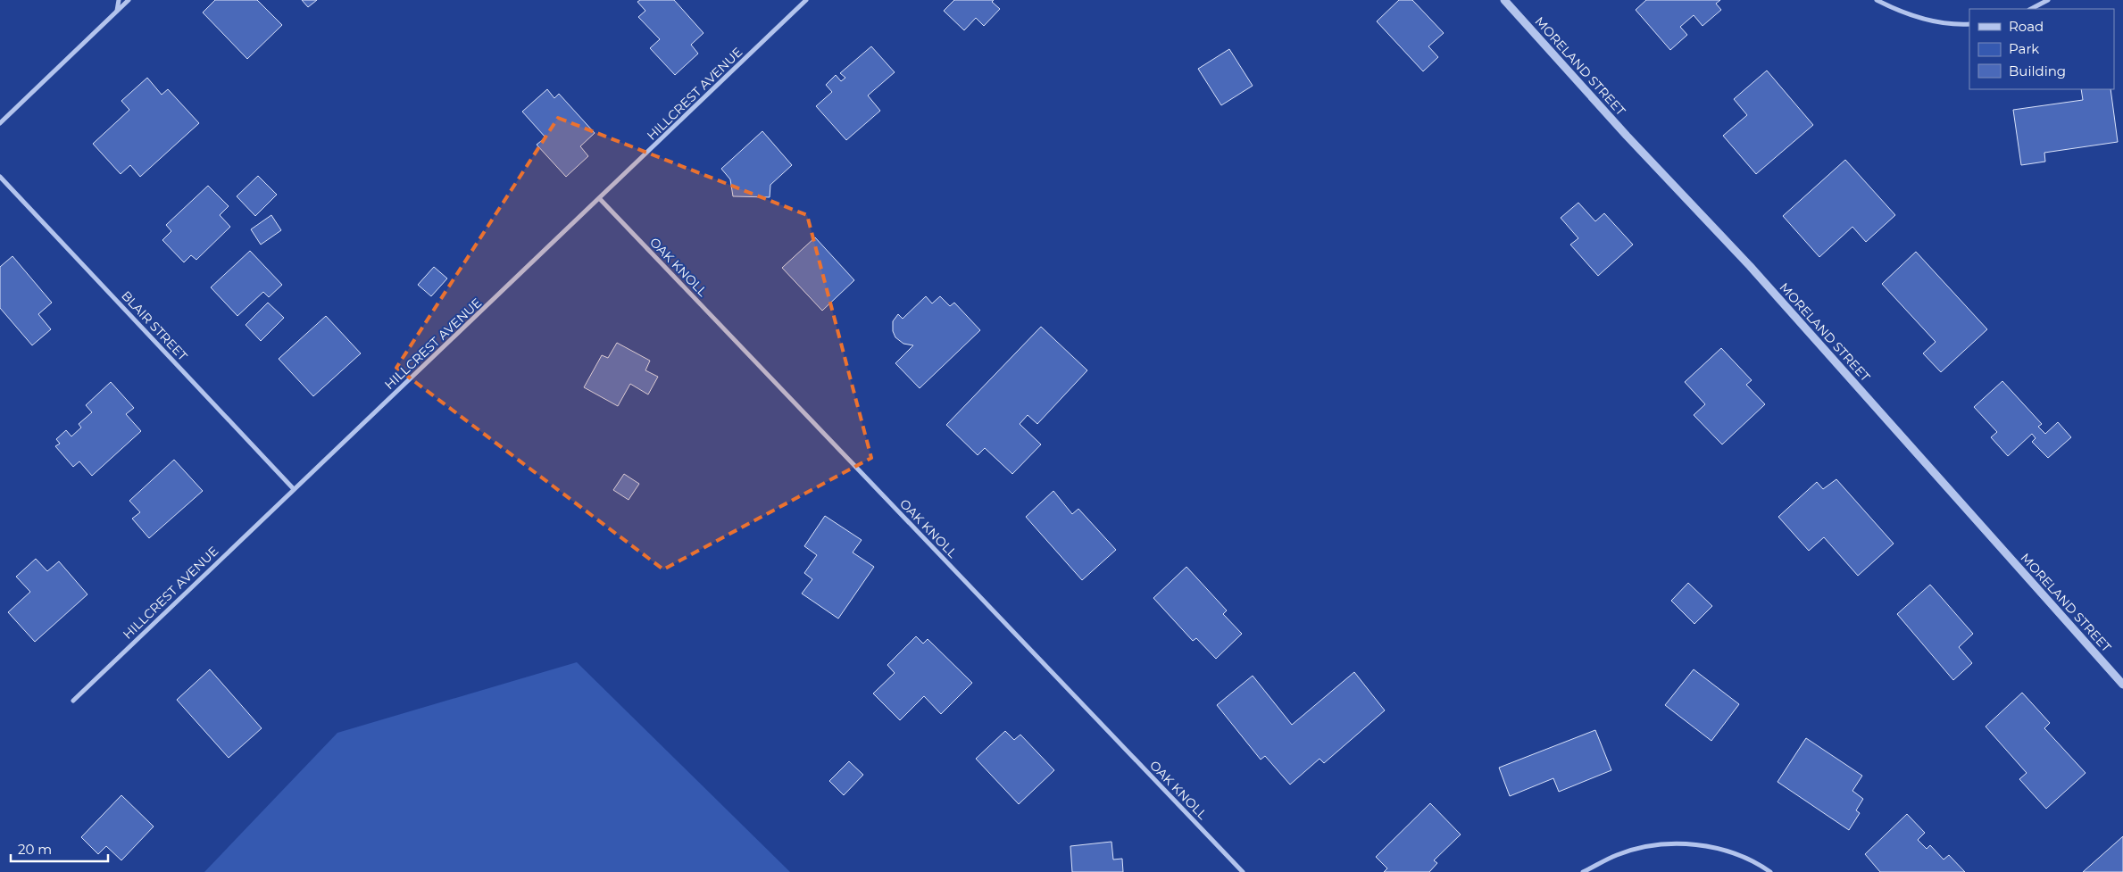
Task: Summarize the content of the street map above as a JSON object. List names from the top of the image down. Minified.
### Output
{"streets":{"street":["MORELAND STREET","HILLCREST AVENUE","OAK KNOLL","BLAIR STREET"]},"crossings":[["HILLCREST AVENUE","OAK KNOLL"],["HILLCREST AVENUE","BLAIR STREET"]],"legend":["Road","Park","Building"],"scale_bar":"20 m"}
